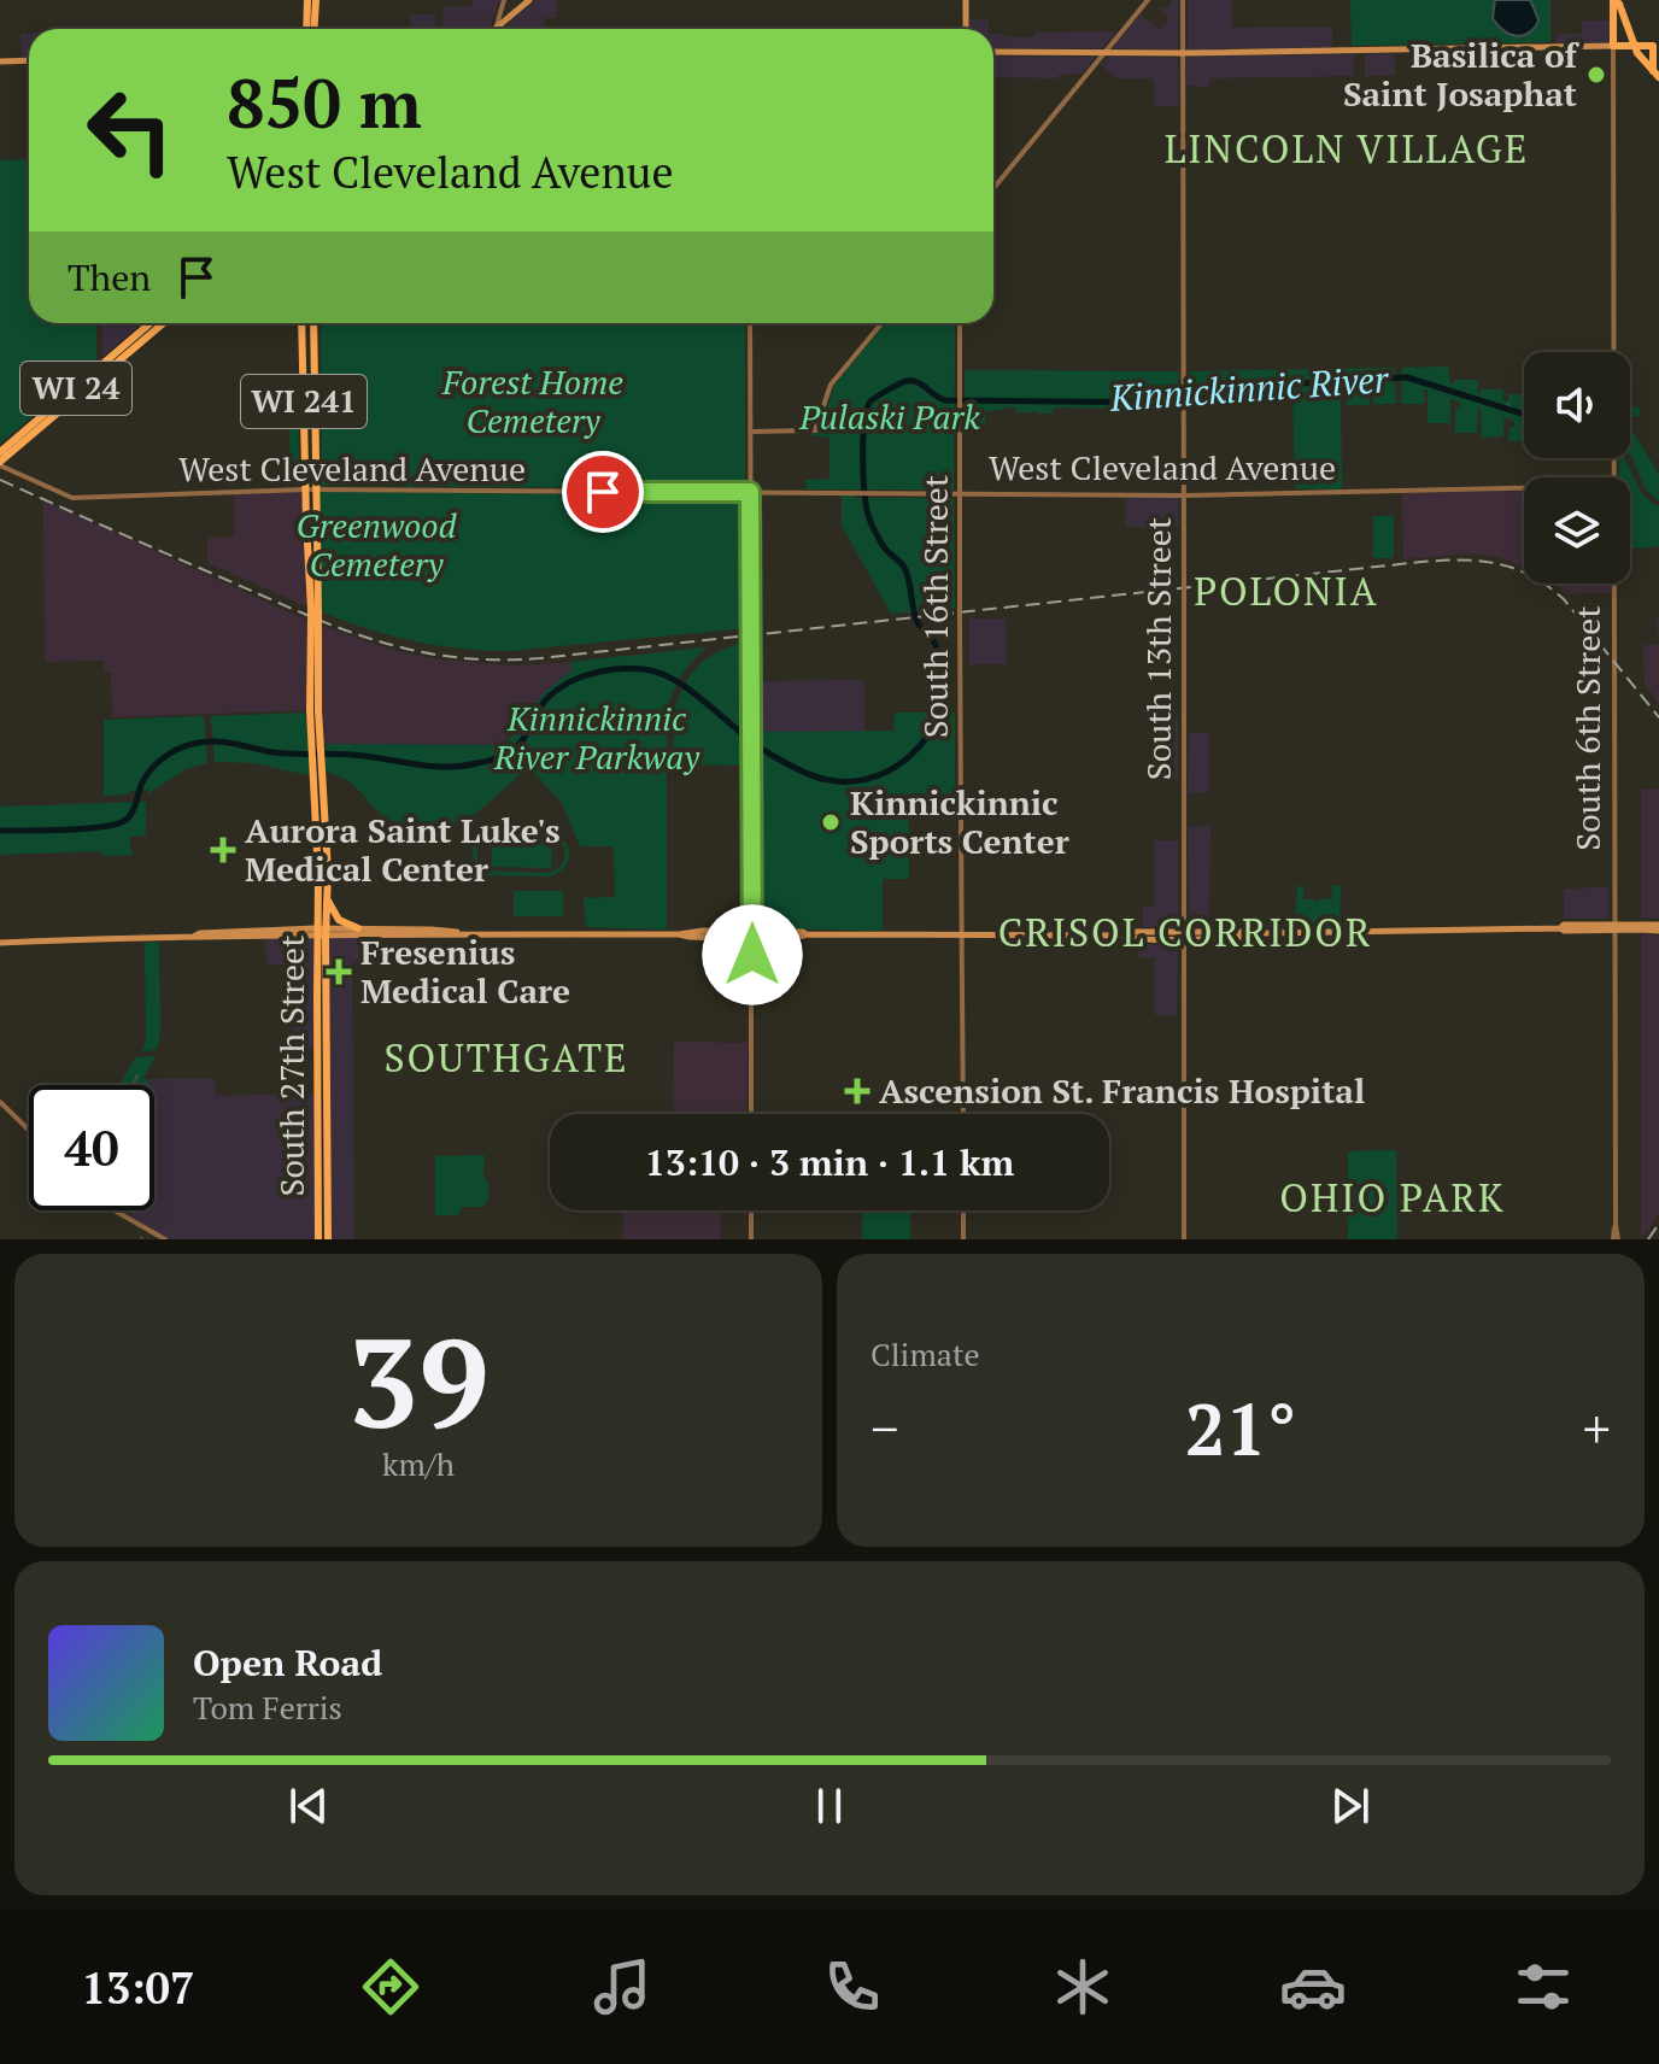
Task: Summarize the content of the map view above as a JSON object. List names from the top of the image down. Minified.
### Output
{"streets":{"main road":["WI 24","WI 241","South 6th Street","South 27th Street"],"street":["West Cleveland Avenue","South 16th Street","South 13th Street"]},"crossings":[["WI 24","West Cleveland Avenue"],["West Cleveland Avenue","South 16th Street"],["West Cleveland Avenue","South 13th Street"],["West Cleveland Avenue","South 27th Street"]],"districts":["LINCOLN VILLAGE","POLONIA","CRISOL CORRIDOR","SOUTHGATE","OHIO PARK"],"water":["Kinnickinnic River"],"parks":["Forest Home Cemetery","Pulaski Park","Greenwood Cemetery","Kinnickinnic River Parkway"],"places":{"other":["Basilica of Saint Josaphat","Kinnickinnic Sports Center"],"health":["Aurora Saint Luke's Medical Center","Fresenius Medical Care","Ascension St. Francis Hospital"]},"page":{"turn":["850 m","West Cleveland Avenue"],"then":"Then","limit":"40","trip":"13:10 · 3 min · 1.1 km","tile":[["39","km/h"],"Climate"],"heat":["−","21°","+"],"song":["Open Road","Tom Ferris"],"tabs":"13:07"}}
